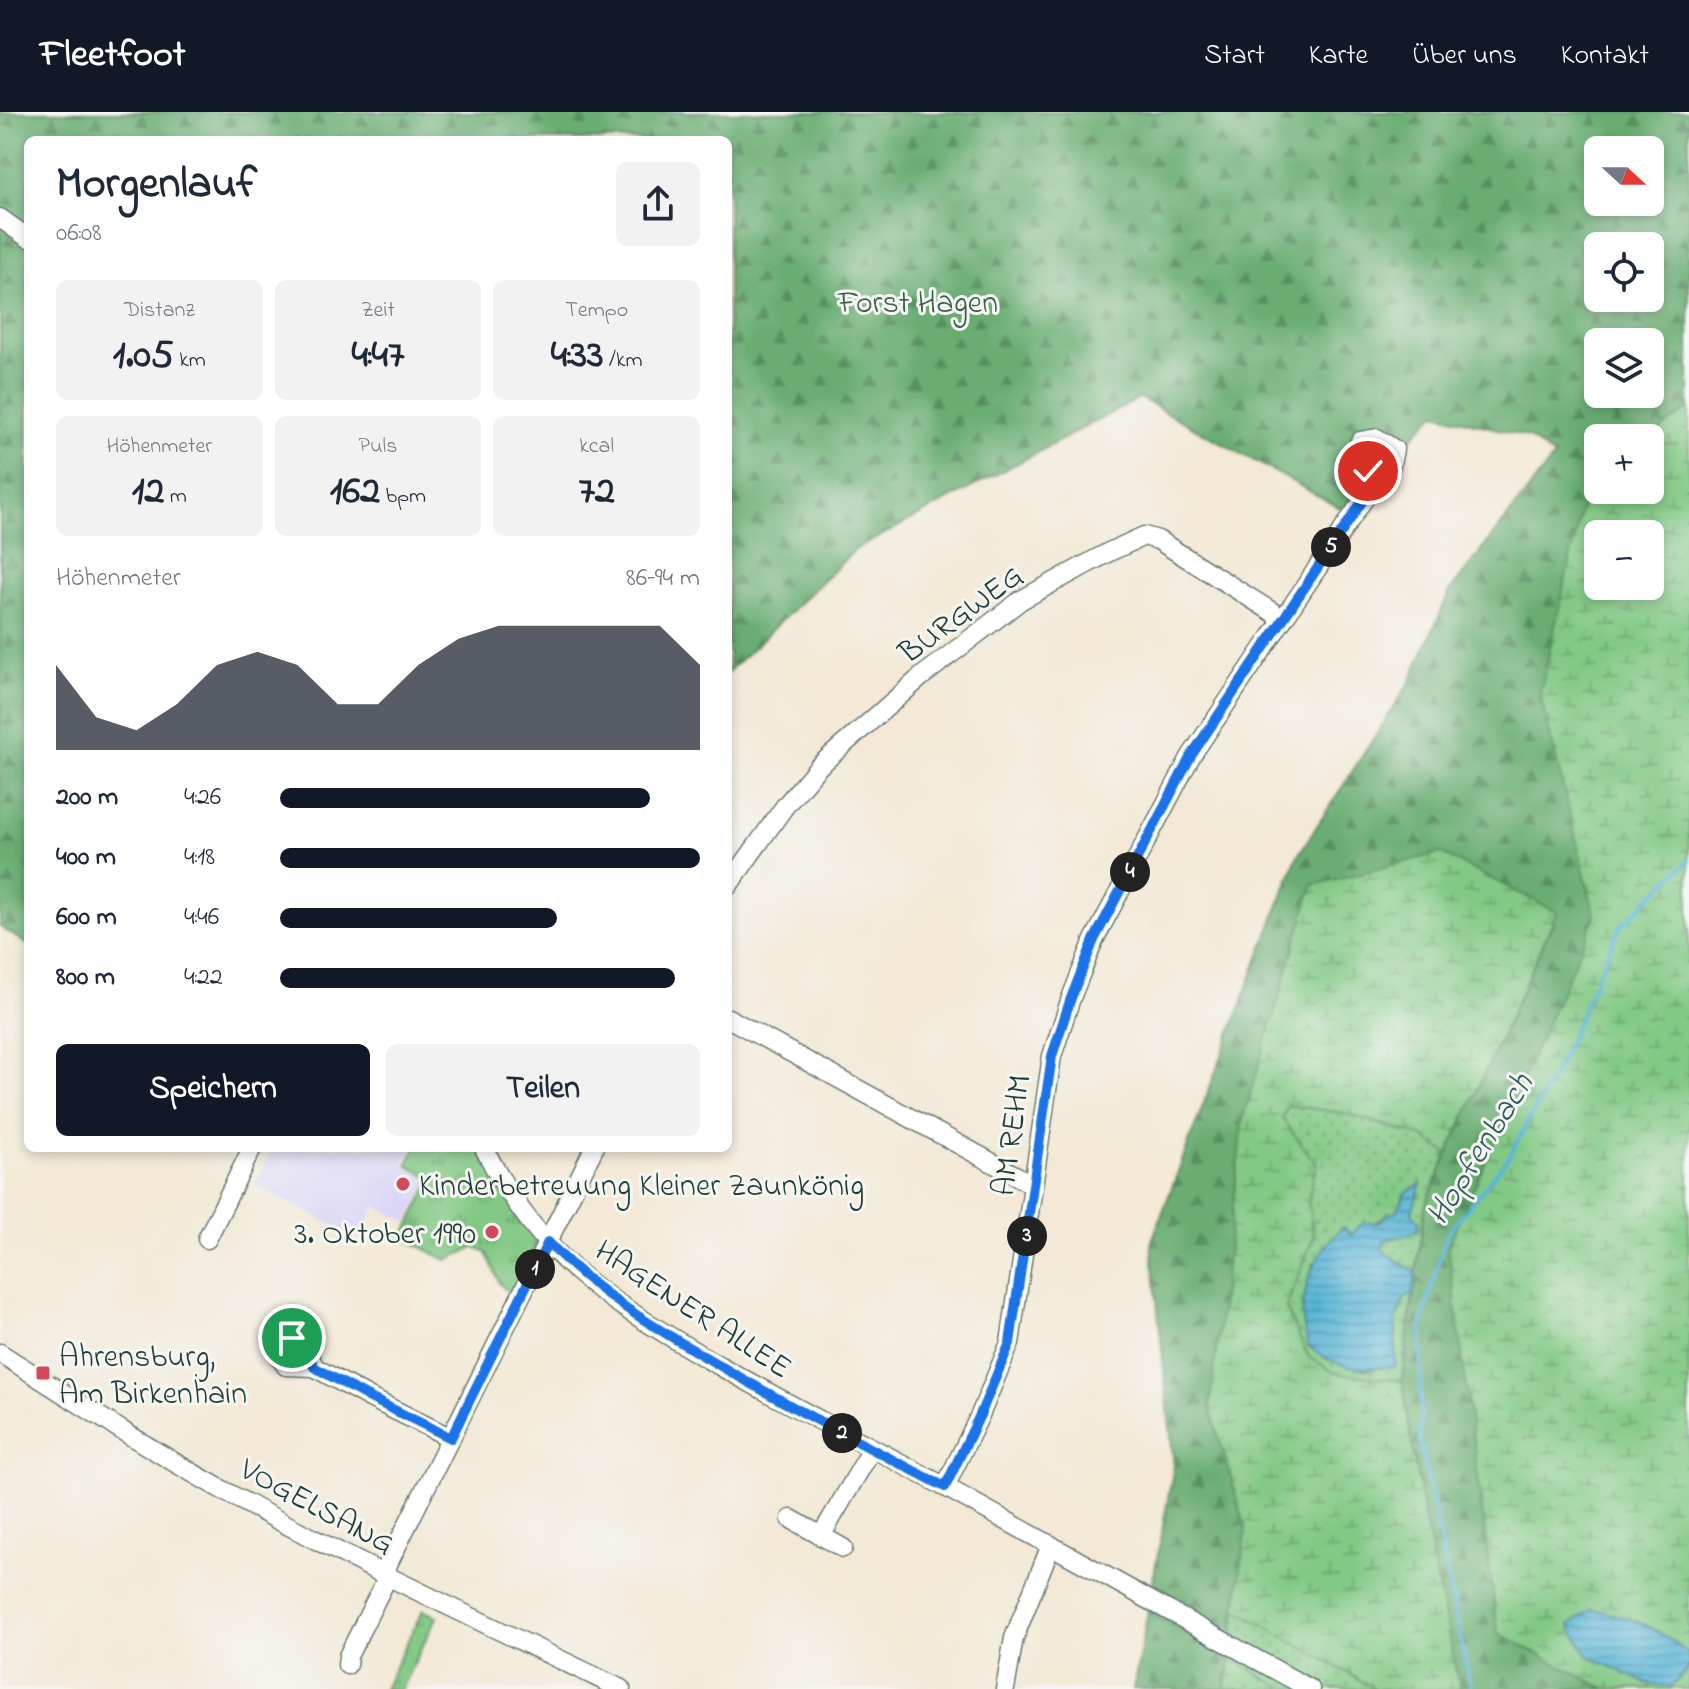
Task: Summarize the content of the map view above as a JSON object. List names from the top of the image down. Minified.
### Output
{"streets":{"street":["BURGWEG","AM REHM","HAGENER ALLEE","VOGELSANG"]},"crossings":[["BURGWEG","AM REHM"],["AM REHM","HAGENER ALLEE"]],"water":["Hopfenbach"],"parks":["Forst Hagen"],"places":{"other":["Kinderbetreuung Kleiner Zaunkönig","3. Oktober 1990"],"transit":["Ahrensburg, Am Birkenhain"]},"north":"right","page":{"header":"Fleetfoot","nav":["Start","Karte","Über uns","Kontakt"],"map_buttons":["+","−"],"heading":["Morgenlauf","06:08"],"stats":[["Distanz","1.05 km"],["Zeit","4:47"],["Tempo","4:33 /km"],["Höhenmeter","12 m"],["Puls","162 bpm"],["kcal","72"]],"pins":["5","4","3","1","2"],"chart":["Höhenmeter","86–94 m"],"list":[{"name":"200 m","note":"4:26"},{"name":"400 m","note":"4:18"},{"name":"600 m","note":"4:46"},{"name":"800 m","note":"4:22"}],"buttons":["Speichern","Teilen"]}}
